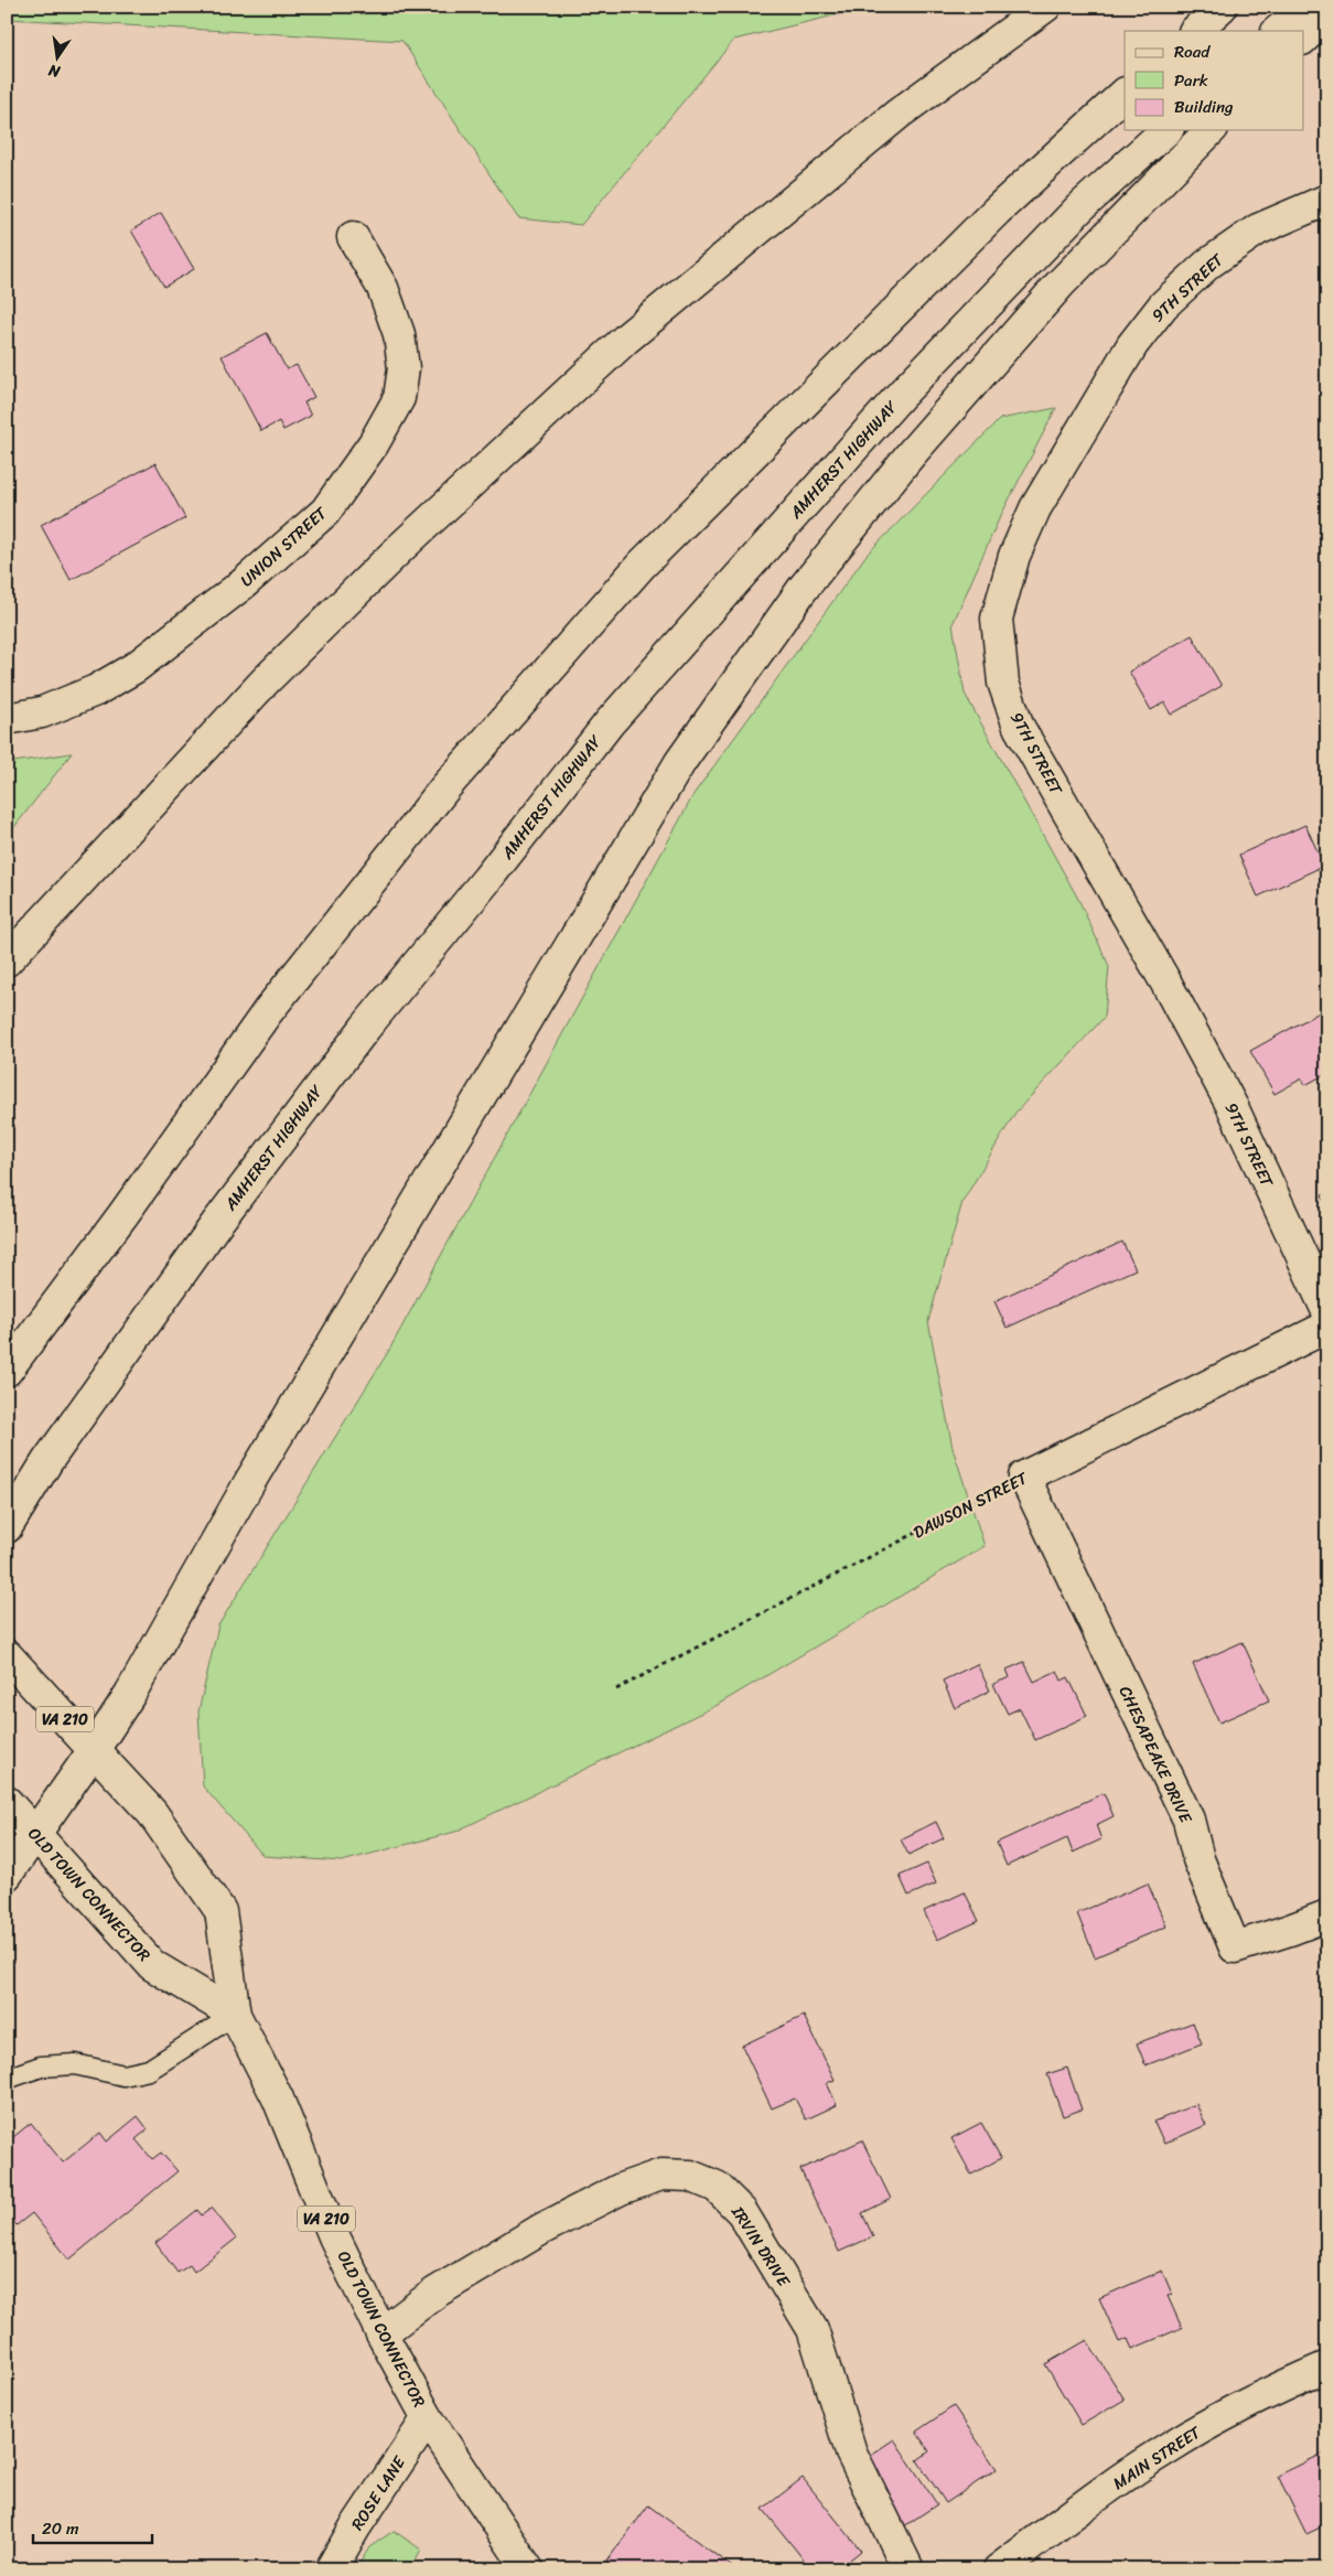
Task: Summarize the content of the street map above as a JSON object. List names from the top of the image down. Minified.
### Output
{"streets":{"main road":["9TH STREET","AMHERST HIGHWAY","UNION STREET","DAWSON STREET","VA 210","CHESAPEAKE DRIVE","OLD TOWN CONNECTOR","IRVIN DRIVE","MAIN STREET","ROSE LANE"]},"crossings":[["DAWSON STREET","CHESAPEAKE DRIVE"],["OLD TOWN CONNECTOR","IRVIN DRIVE"],["OLD TOWN CONNECTOR","ROSE LANE"]],"legend":["Road","Park","Building"],"scale_bar":"20 m","north":"bottom"}
